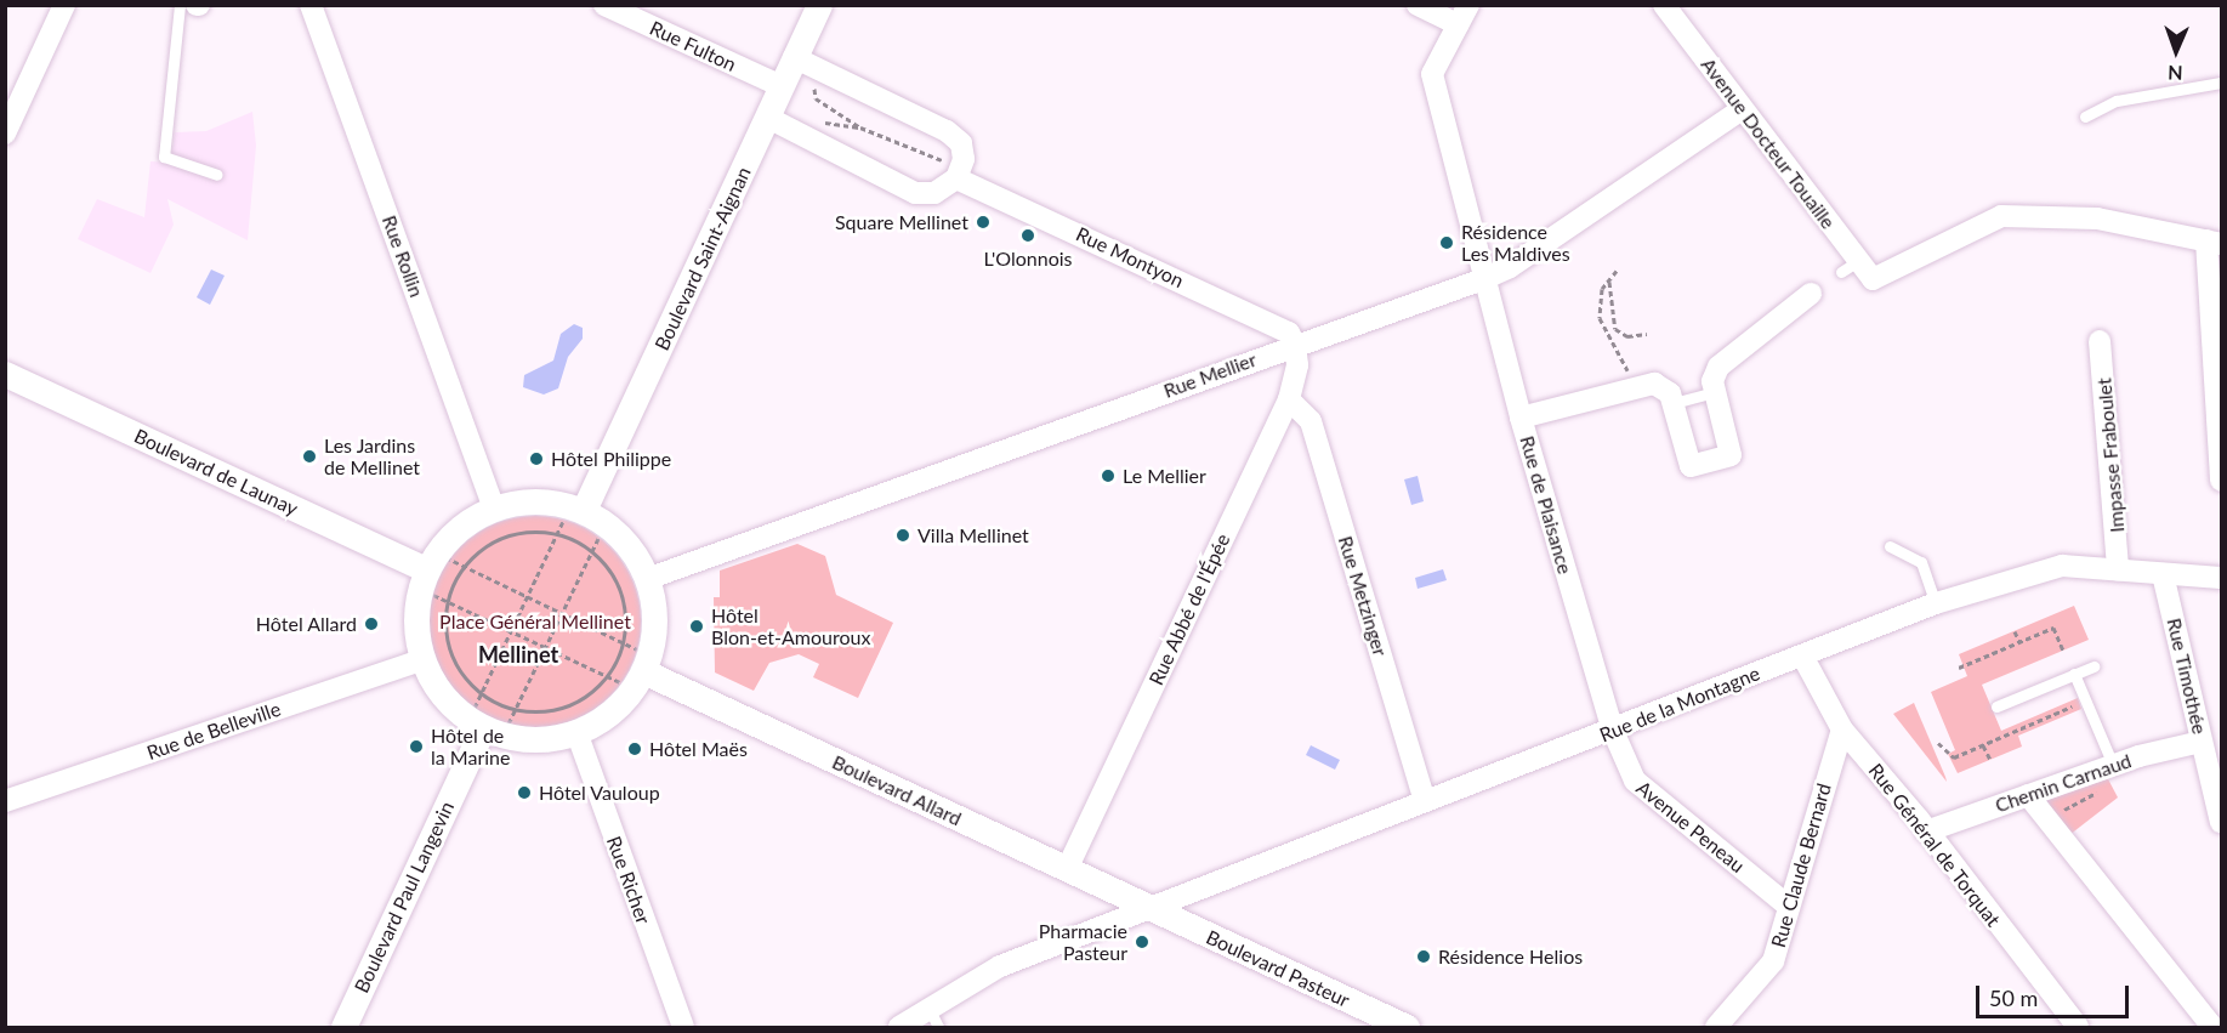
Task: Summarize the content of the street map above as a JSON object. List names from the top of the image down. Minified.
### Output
{"streets":{"street":["Rue Fulton","Avenue Docteur Touaille","Rue Rollin","Rue Montyon","Boulevard Saint-Aignan","Rue Mellier","Impasse Fraboulet","Boulevard de Launay","Rue de Plaisance","Rue Metzinger","Rue Abbé de l'Épée","Rue Timothée","Rue de la Montagne","Rue de Belleville","Chemin Carnaud","Boulevard Allard","Avenue Peneau","Rue Général de Torquat","Rue Claude Bernard","Rue Richer","Boulevard Paul Langevin","Boulevard Pasteur"]},"crossings":[["Rue Fulton","Boulevard Saint-Aignan"],["Avenue Docteur Touaille","Rue Mellier"],["Rue Montyon","Rue Mellier"],["Rue Montyon","Rue Abbé de l'Épée"],["Rue Mellier","Rue de Plaisance"],["Rue Mellier","Rue Abbé de l'Épée"],["Impasse Fraboulet","Rue de la Montagne"],["Rue de Plaisance","Rue de la Montagne"],["Rue de Plaisance","Avenue Peneau"],["Rue Metzinger","Rue Abbé de l'Épée"],["Rue Metzinger","Rue de la Montagne"],["Rue Abbé de l'Épée","Boulevard Allard"],["Rue Timothée","Rue de la Montagne"],["Rue Timothée","Chemin Carnaud"],["Rue de la Montagne","Boulevard Allard"],["Rue de la Montagne","Avenue Peneau"],["Rue de la Montagne","Rue Général de Torquat"],["Rue de la Montagne","Boulevard Pasteur"],["Chemin Carnaud","Rue Général de Torquat"],["Boulevard Allard","Boulevard Pasteur"],["Avenue Peneau","Rue Claude Bernard"],["Rue Général de Torquat","Rue Claude Bernard"]],"districts":["Mellinet"],"parks":["Place Général Mellinet"],"places":["Square Mellinet","L'Olonnois","Résidence Les Maldives","Les Jardins de Mellinet","Hôtel Philippe","Le Mellier","Villa Mellinet","Hôtel Allard","Hôtel Blon-et-Amouroux","Hôtel de la Marine","Hôtel Maës","Hôtel Vauloup","Pharmacie Pasteur","Résidence Helios"],"scale_bar":"50 m","north":"bottom"}
